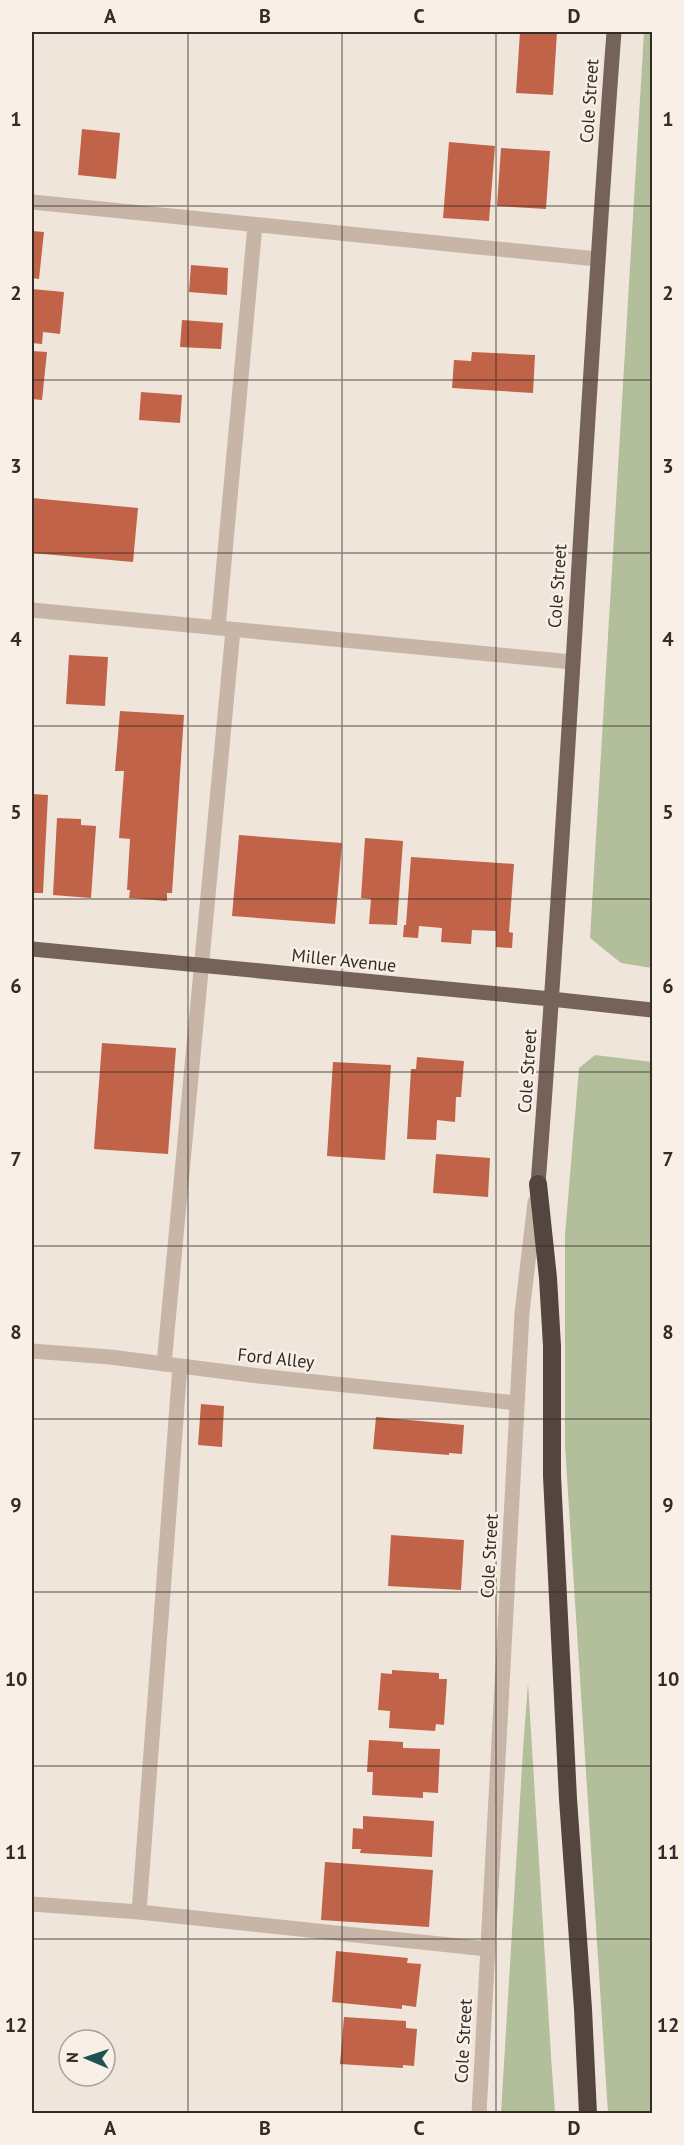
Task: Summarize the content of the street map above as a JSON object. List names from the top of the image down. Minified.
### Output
{"streets":{"main road":["Cole Street","Miller Avenue"],"street":["Ford Alley"]},"crossings":[["Cole Street","Miller Avenue"],["Cole Street","Ford Alley"]],"north":"left","grid":{"columns":["A","B","C","D"],"rows":["1","2","3","4","5","6","7","8","9","10","11","12"]}}
